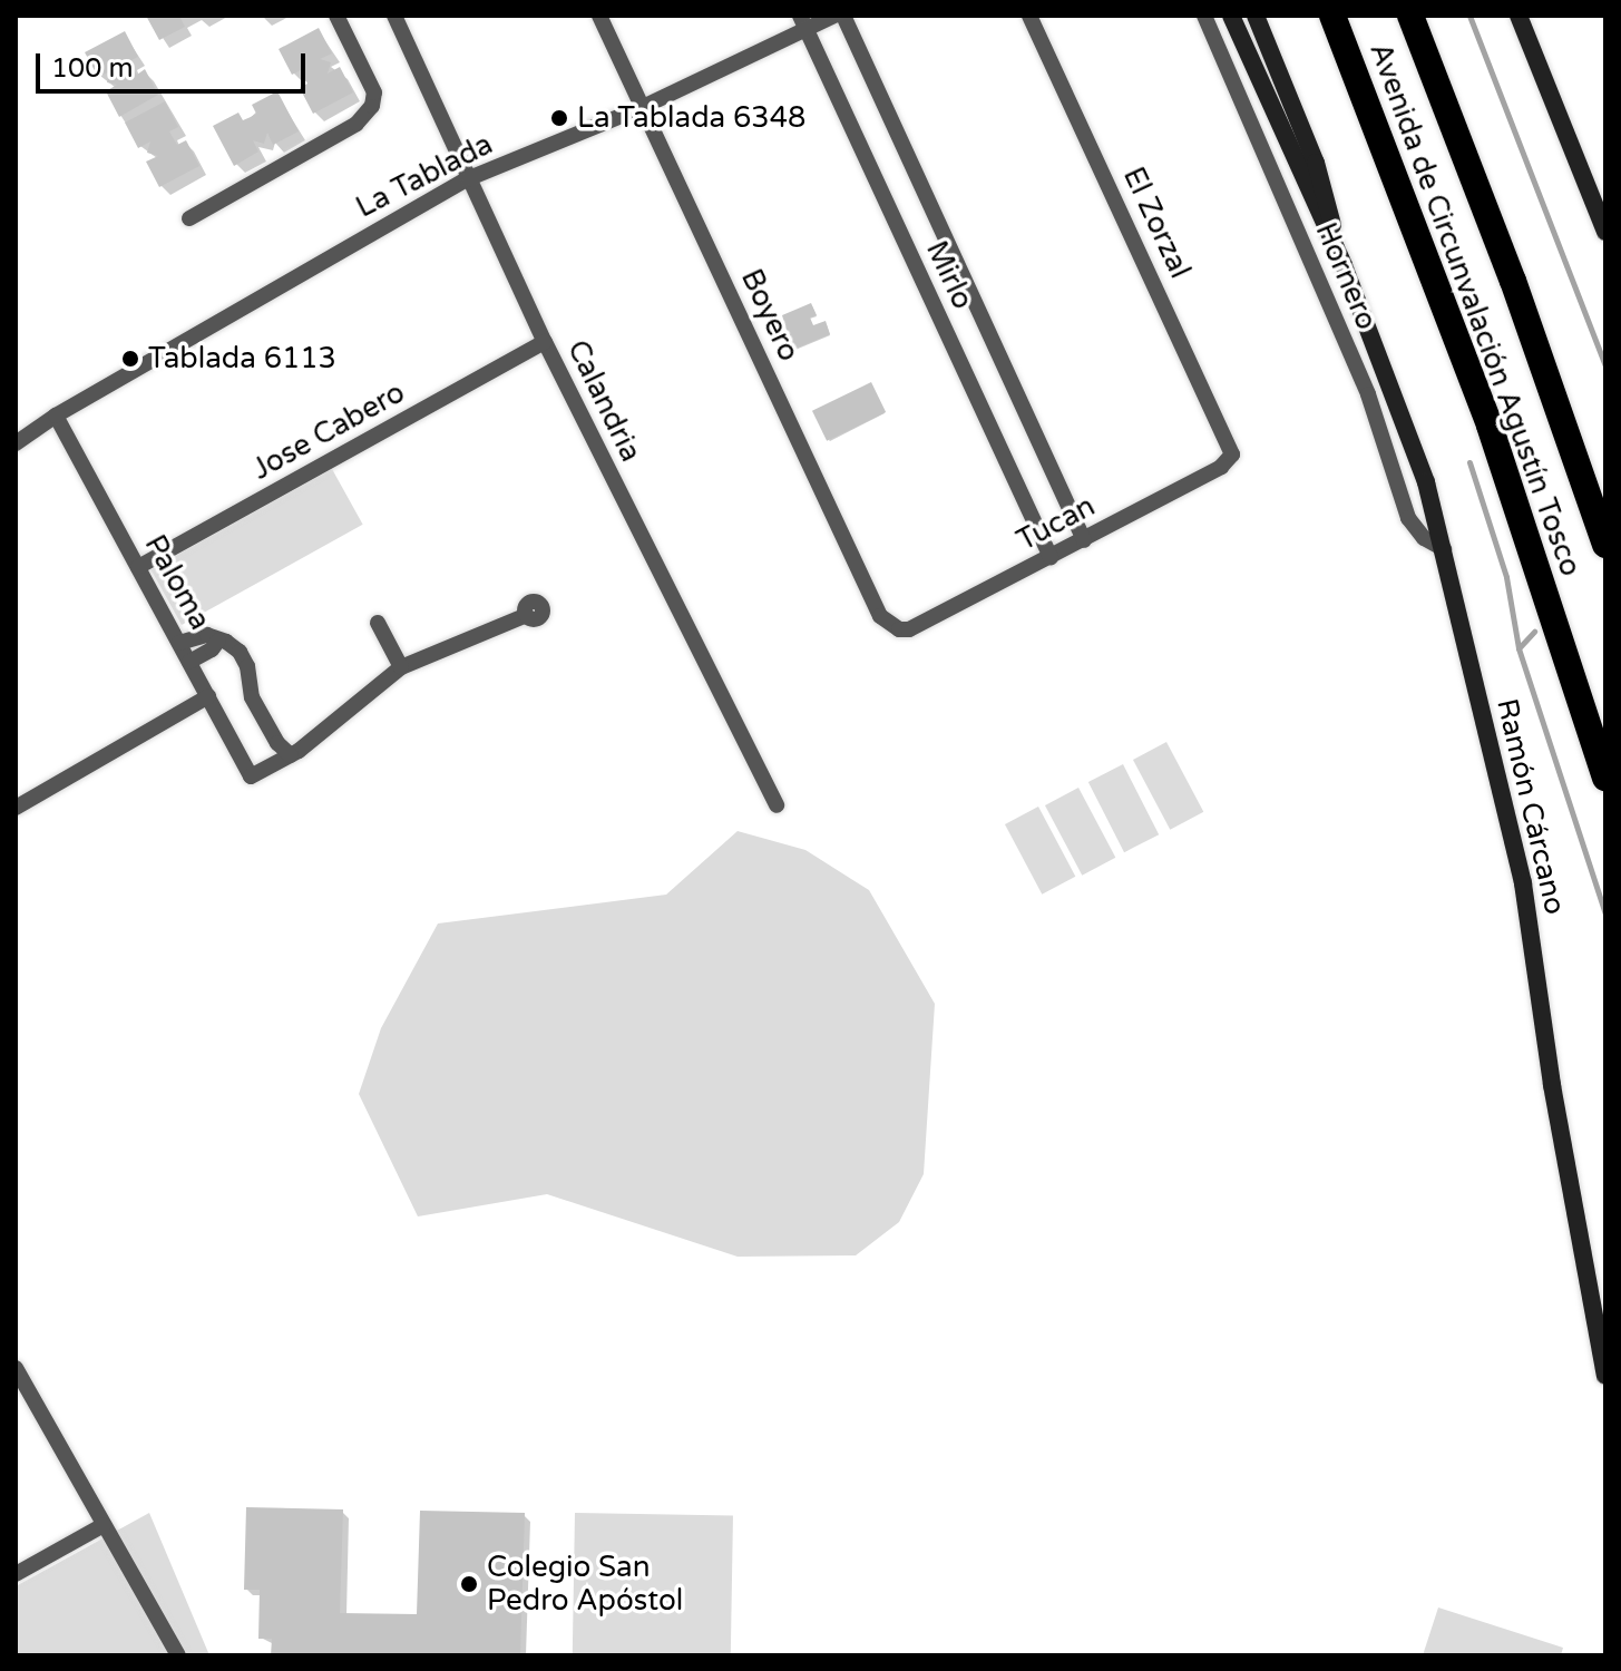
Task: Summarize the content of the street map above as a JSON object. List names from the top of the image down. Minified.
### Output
{"streets":{"highway":["Avenida de Circunvalación Agustín Tosco"],"main road":["Ramón Cárcano"],"street":["La Tablada","El Zorzal","Mirlo","Hornero","Boyero","Calandria","Jose Cabero","Tucan","Paloma"]},"crossings":[["La Tablada","Mirlo"],["La Tablada","Boyero"],["La Tablada","Calandria"],["La Tablada","Paloma"],["El Zorzal","Tucan"],["Mirlo","Tucan"],["Hornero","Ramón Cárcano"],["Boyero","Tucan"],["Calandria","Jose Cabero"],["Jose Cabero","Paloma"]],"places":["La Tablada 6348","Tablada 6113","Colegio San Pedro Apóstol"],"scale_bar":"100 m"}
